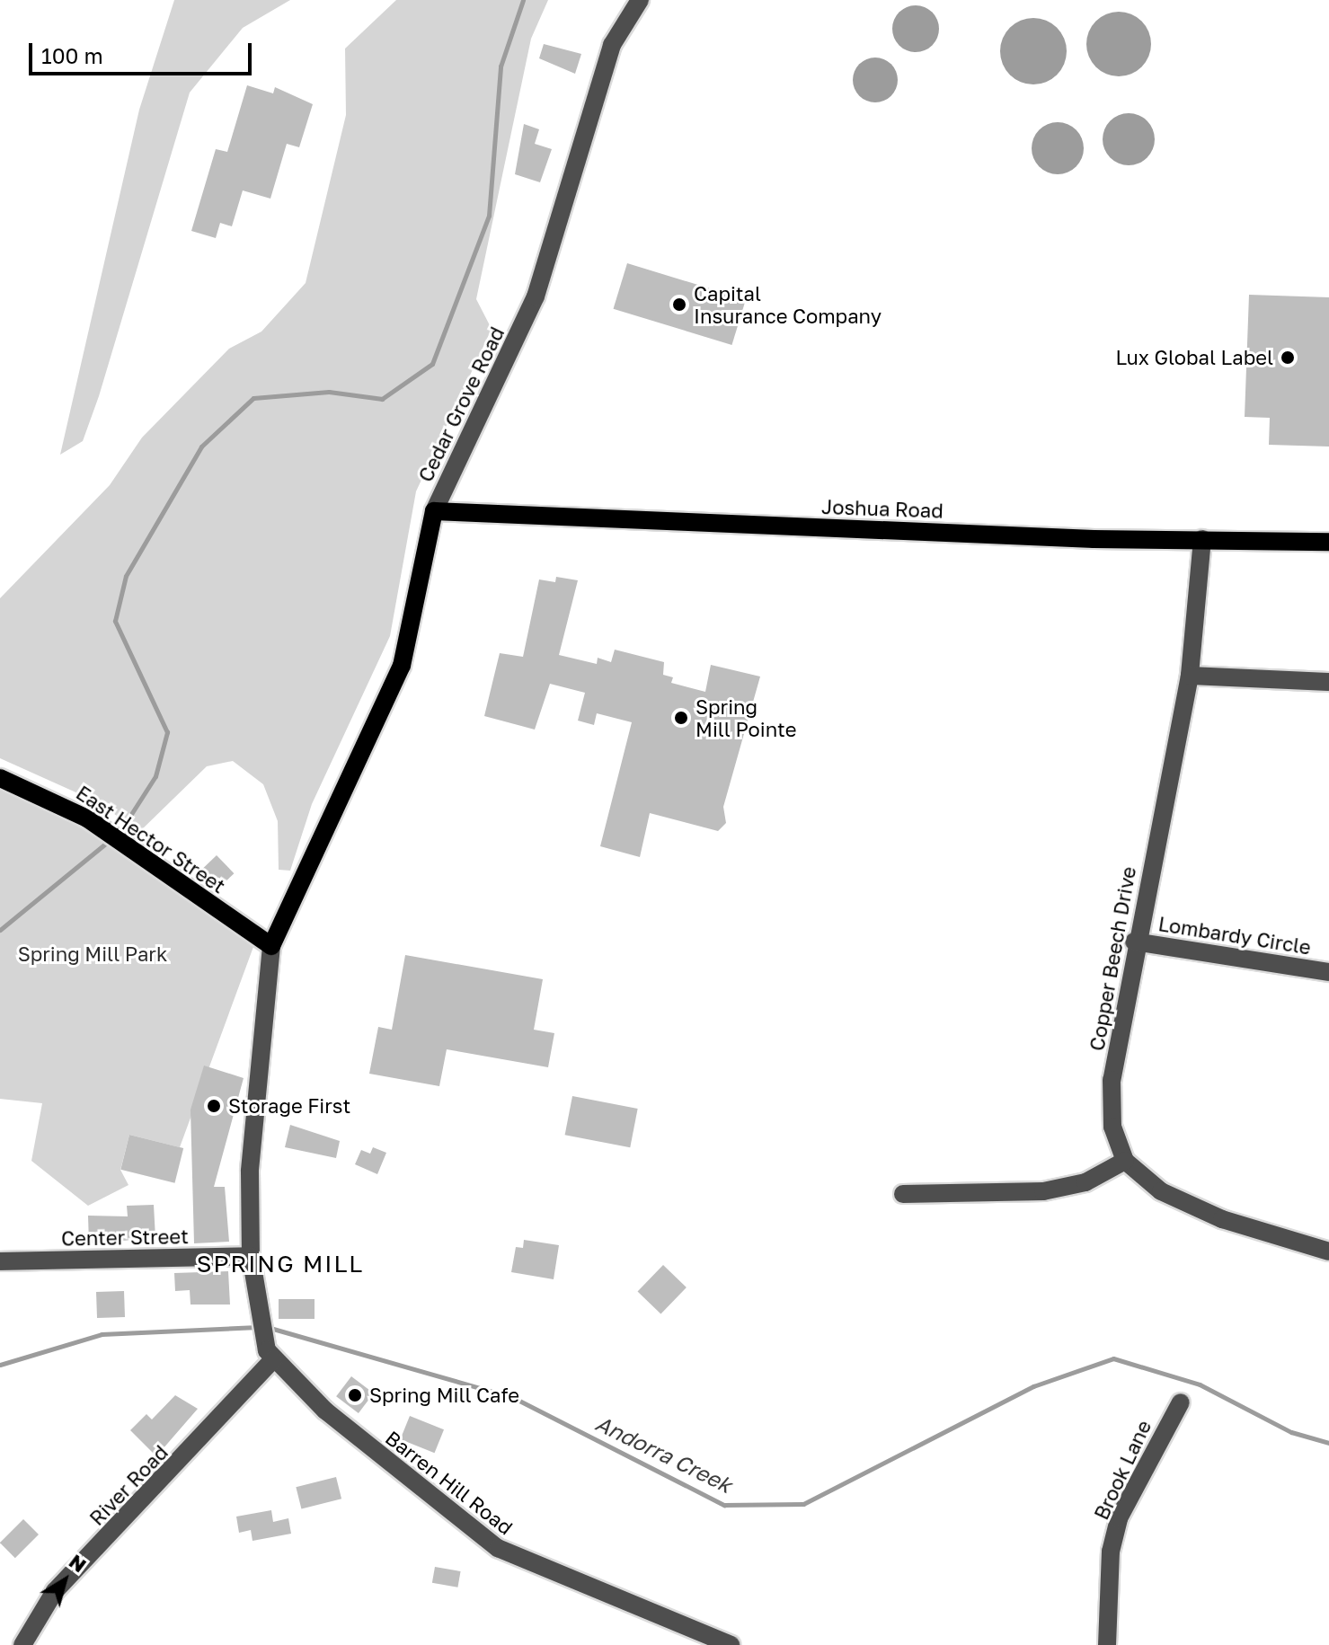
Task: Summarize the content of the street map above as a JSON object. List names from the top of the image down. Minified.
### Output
{"streets":{"main road":["Cedar Grove Road","Joshua Road","East Hector Street"],"street":["Lombardy Circle","Copper Beech Drive","Center Street","Brook Lane","Barren Hill Road","River Road"]},"crossings":[["Cedar Grove Road","Joshua Road"],["Cedar Grove Road","East Hector Street"],["Cedar Grove Road","Barren Hill Road"],["Joshua Road","Copper Beech Drive"],["East Hector Street","Barren Hill Road"],["Lombardy Circle","Copper Beech Drive"],["Center Street","Barren Hill Road"],["Barren Hill Road","River Road"]],"districts":["SPRING MILL"],"water":["Andorra Creek"],"parks":["Spring Mill Park"],"places":["Capital Insurance Company","Lux Global Label","Spring Mill Pointe","Storage First","Spring Mill Cafe"],"scale_bar":"100 m","north":"top right"}
